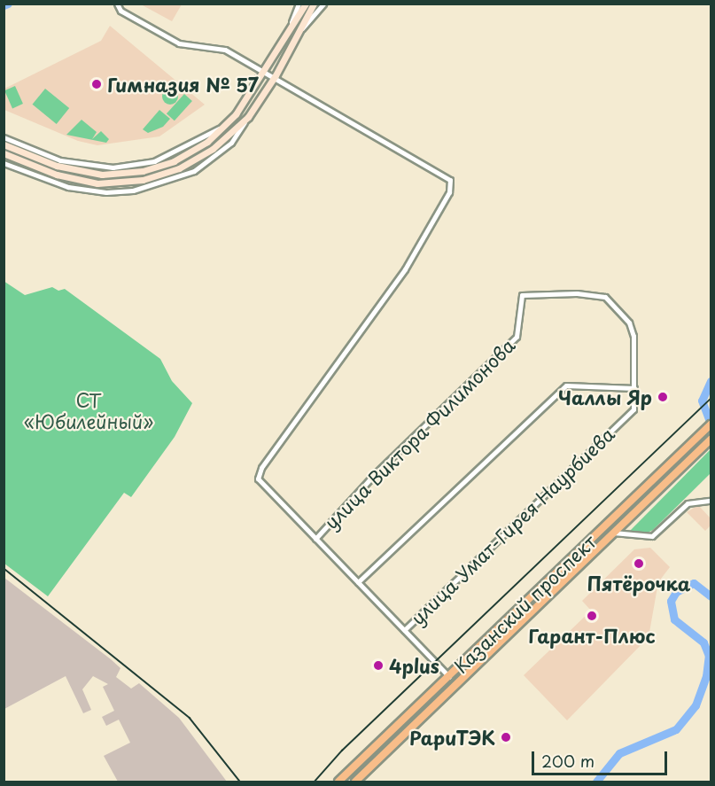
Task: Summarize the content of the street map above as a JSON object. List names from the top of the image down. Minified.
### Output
{"streets":{"main road":["Казанский проспект"],"street":["улица Виктора Филимонова","улица Умат-Гирея Наурбиева"]},"crossings":[["улица Виктора Филимонова","улица Умат-Гирея Наурбиева"]],"parks":["СТ «Юбилейный»"],"places":["Гимназия № 57","Чаллы Яр","Пятёрочка","Гарант-Плюс","4plus","РариТЭК"],"scale_bar":"200 m"}
